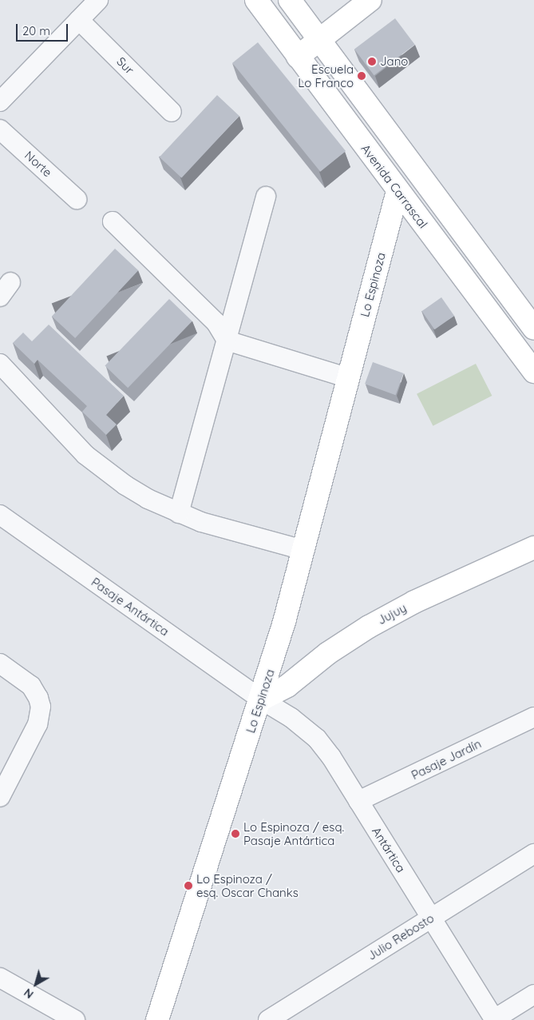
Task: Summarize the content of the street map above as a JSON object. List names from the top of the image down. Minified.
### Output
{"streets":{"main road":["Avenida Carrascal","Lo Espinoza","Jujuy"],"street":["Sur","Norte","Pasaje Antártica","Pasaje Jardín","Antártica","Julio Rebosto"]},"crossings":[["Avenida Carrascal","Lo Espinoza"],["Lo Espinoza","Pasaje Antártica"],["Lo Espinoza","Jujuy"],["Lo Espinoza","Antártica"],["Pasaje Antártica","Jujuy"],["Pasaje Antártica","Antártica"],["Jujuy","Antártica"],["Pasaje Jardín","Antártica"],["Antártica","Julio Rebosto"]],"places":["Jano","Escuela Lo Franco","Lo Espinoza / esq. Pasaje Antártica","Lo Espinoza / esq. Oscar Chanks"],"scale_bar":"20 m","north":"bottom left"}
